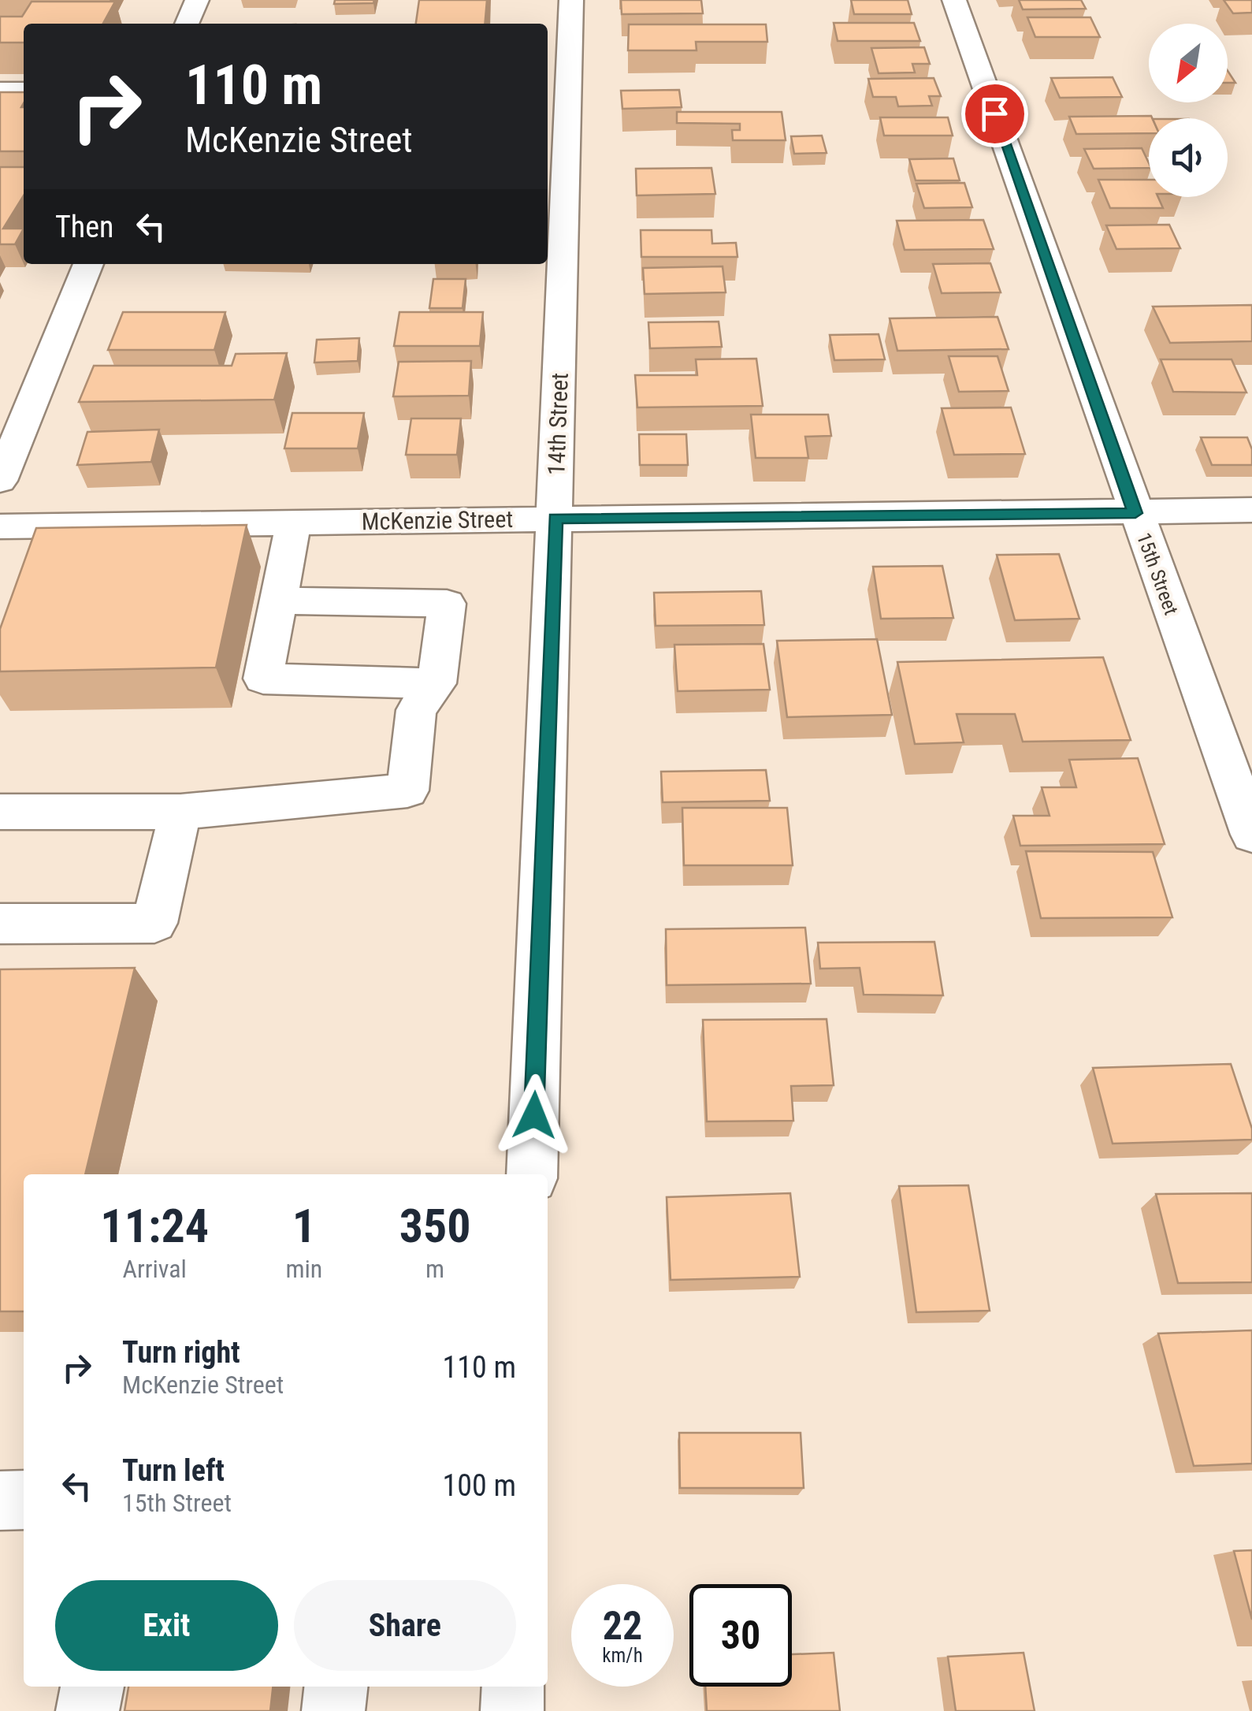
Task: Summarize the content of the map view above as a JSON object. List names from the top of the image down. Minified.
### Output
{"streets":{"street":["14th Street","McKenzie Street","15th Street"]},"crossings":[["14th Street","McKenzie Street"],["McKenzie Street","15th Street"]],"north":"bottom left","page":{"turn":["110 m","McKenzie Street"],"then":"Then","eta":["11:24","Arrival","1","min","350","m"],"list":[{"name":"Turn right","note":"McKenzie Street","value":"110 m"},{"name":"Turn left","note":"15th Street","value":"100 m"}],"buttons":["Exit","Share"],"speed":"22 km/h","limit":"30"}}
